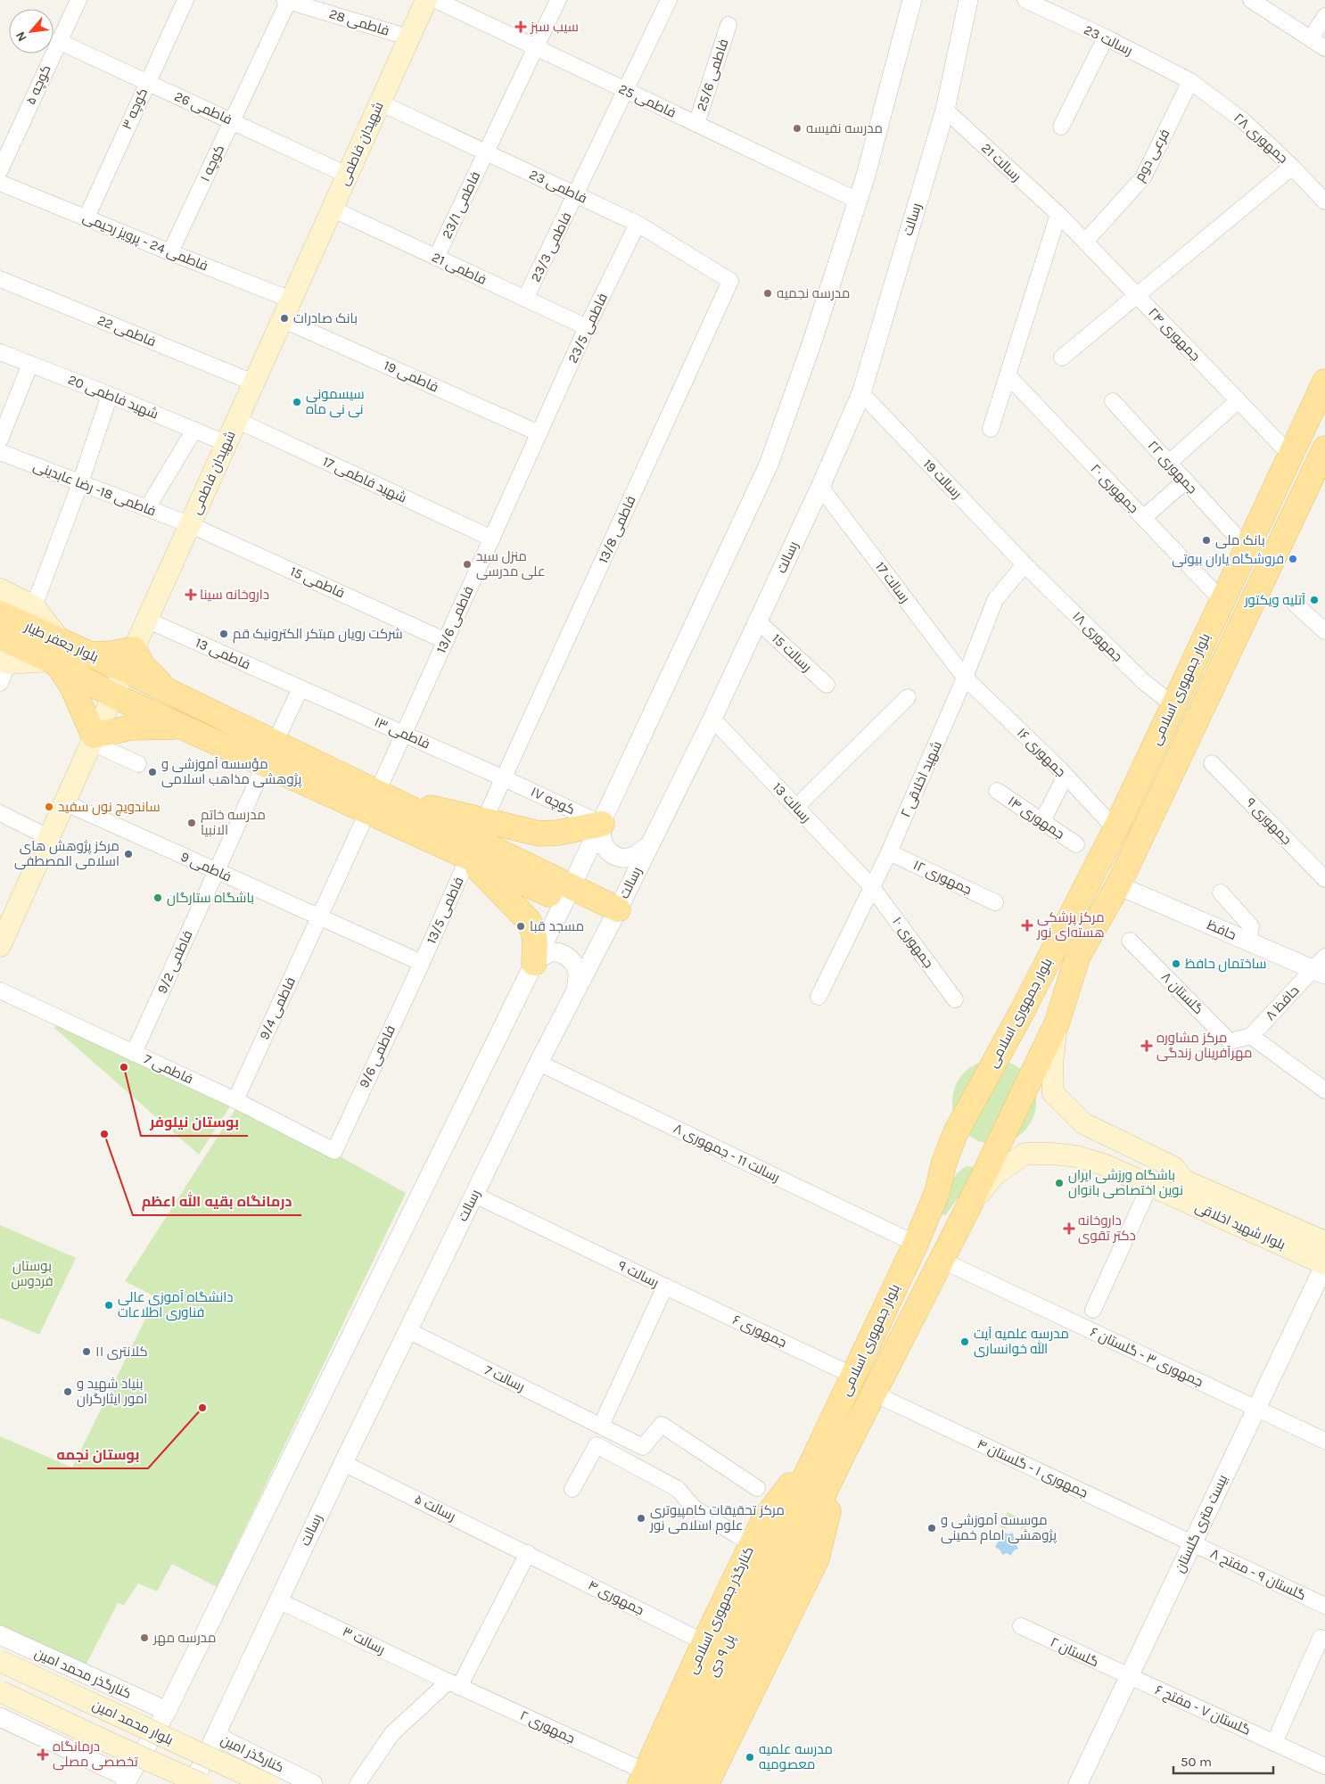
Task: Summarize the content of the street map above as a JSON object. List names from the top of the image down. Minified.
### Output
{"streets":{"main road":["شهیدان فاطمی","بلوار جعفر طیار","بلوار جمهوری اسلامی","بلوار شهید اخلاقی","کنارگذر جمهوری اسلامی","پل ۹ دی","بلوار محمد امین"],"street":["فاطمی 28","رسالت 23","فاطمی 25/6","کوچه ۵","فاطمی 25","فاطمی 26","کوچه ۳","جمهوری ۲۸","فرعی دوم","رسالت 21","کوچه ۱","فاطمی 23","فاطمی 23/1","رسالت","فاطمی 24 - پرویز رحیمی","فاطمی 23/3","فاطمی 21","فاطمی 23/5","فاطمی 22","جمهوری ۲۴","فاطمی 19","شهید فاطمی 20","جمهوری ۲۲","رسالت 19","شهید فاطمی 17","فاطمی 18- رضا عابدینی","جمهوری ۲۰","فاطمی 13/8","فاطمی 15","رسالت 17","فاطمی 13/6","جمهوری ۱۸","رسالت 15","فاطمی 13","فاطمی ۱۳","جمهوری ۱۶","شهید اخلاقی ۲","کوچه ۱۷","رسالت 13","جمهوری ۱۴","جمهوری ۹","فاطمی 9","جمهوری ۱۲","فاطمی 13/5","حافظ","جمهوری ۱۰","فاطمی 9/2","گلستان ۸","حافظ ۸","فاطمی 9/4","فاطمی 9/6","فاطمی 7","رسالت 11 - جمهوری ۸","رسالت ۹","جمهوری ۶","جمهوری ۳ - گلستان ۶","رسالت 7","جمهوری ۱ - گلستان ۴","رسالت ۵","بیست متری گلستان","گلستان ۹ - مفتح ۸","جمهوری ۴","رسالت ۳","گلستان ۲","کنارگذر محمد امین","گلستان ۷ - مفتح ۶","جمهوری ۲","کنارگذر امین"]},"crossings":[["فاطمی 28","شهیدان فاطمی"],["فاطمی 28","کوچه ۱"],["رسالت 23","جمهوری ۲۸"],["رسالت 23","فرعی دوم"],["فاطمی 25/6","فاطمی 25"],["کوچه ۵","فاطمی 26"],["فاطمی 25","فاطمی 23/1"],["فاطمی 25","فاطمی 23/3"],["فاطمی 26","کوچه ۳"],["فاطمی 26","شهیدان فاطمی"],["فاطمی 26","کوچه ۱"],["کوچه ۳","فاطمی 24 - پرویز رحیمی"],["جمهوری ۲۸","فرعی دوم"],["شهیدان فاطمی","فاطمی 23"],["شهیدان فاطمی","فاطمی 24 - پرویز رحیمی"],["شهیدان فاطمی","فاطمی 21"],["شهیدان فاطمی","فاطمی 22"],["شهیدان فاطمی","فاطمی 19"],["شهیدان فاطمی","شهید فاطمی 20"],["شهیدان فاطمی","شهید فاطمی 17"],["شهیدان فاطمی","فاطمی 18- رضا عابدینی"],["شهیدان فاطمی","فاطمی 15"],["شهیدان فاطمی","بلوار جعفر طیار"],["شهیدان فاطمی","فاطمی 13"],["شهیدان فاطمی","فاطمی 9"],["فرعی دوم","جمهوری ۲۴"],["رسالت 21","رسالت"],["رسالت 21","جمهوری ۲۴"],["کوچه ۱","فاطمی 24 - پرویز رحیمی"],["فاطمی 23","فاطمی 23/1"],["فاطمی 23","فاطمی 23/3"],["فاطمی 23","فاطمی 23/5"],["فاطمی 23","فاطمی 13/8"],["فاطمی 23/1","فاطمی 21"],["رسالت","رسالت 19"],["رسالت","رسالت 17"],["رسالت","رسالت 15"],["رسالت","رسالت 13"],["رسالت","رسالت 11 - جمهوری ۸"],["رسالت","رسالت ۹"],["رسالت","رسالت 7"],["رسالت","رسالت ۵"],["رسالت","رسالت ۳"],["رسالت","کنارگذر امین"],["فاطمی 23/3","فاطمی 21"],["فاطمی 21","فاطمی 23/5"],["فاطمی 23/5","فاطمی 19"],["فاطمی 23/5","فاطمی 13/6"],["جمهوری ۲۴","بلوار جمهوری اسلامی"],["فاطمی 19","فاطمی 13/6"],["رسالت 19","جمهوری ۱۸"],["رسالت 19","شهید اخلاقی ۲"],["شهید فاطمی 17","فاطمی 13/6"],["فاطمی 18- رضا عابدینی","فاطمی 15"],["جمهوری ۲۰","بلوار جمهوری اسلامی"],["فاطمی 13/8","فاطمی ۱۳"],["فاطمی 13/8","کوچه ۱۷"],["فاطمی 13/8","فاطمی 13/5"],["فاطمی 15","فاطمی 13/6"],["رسالت 17","جمهوری ۱۶"],["رسالت 17","شهید اخلاقی ۲"],["فاطمی 13/6","بلوار جعفر طیار"],["فاطمی 13/6","فاطمی ۱۳"],["فاطمی 13/6","فاطمی 9/4"],["جمهوری ۱۸","بلوار جمهوری اسلامی"],["جمهوری ۱۸","شهید اخلاقی ۲"],["بلوار جعفر طیار","فاطمی 9/4"],["فاطمی 13","فاطمی ۱۳"],["بلوار جمهوری اسلامی","جمهوری ۱۶"],["بلوار جمهوری اسلامی","حافظ"],["بلوار جمهوری اسلامی","رسالت 11 - جمهوری ۸"],["بلوار جمهوری اسلامی","بلوار شهید اخلاقی"],["بلوار جمهوری اسلامی","جمهوری ۶"],["بلوار جمهوری اسلامی","جمهوری ۳ - گلستان ۶"],["بلوار جمهوری اسلامی","جمهوری ۱ - گلستان ۴"],["بلوار جمهوری اسلامی","کنارگذر جمهوری اسلامی"],["بلوار جمهوری اسلامی","پل ۹ دی"],["فاطمی ۱۳","کوچه ۱۷"],["فاطمی ۱۳","فاطمی 13/5"],["جمهوری ۱۶","شهید اخلاقی ۲"],["شهید اخلاقی ۲","رسالت 13"],["شهید اخلاقی ۲","جمهوری ۱۲"],["شهید اخلاقی ۲","جمهوری ۱۰"],["کوچه ۱۷","فاطمی 13/5"],["رسالت 13","جمهوری ۱۰"],["فاطمی 9","فاطمی 13/5"],["فاطمی 9","فاطمی 9/2"],["فاطمی 9","فاطمی 9/4"],["فاطمی 9","فاطمی 9/6"],["فاطمی 13/5","فاطمی 9/6"],["حافظ","حافظ ۸"],["فاطمی 9/2","فاطمی 7"],["گلستان ۸","حافظ ۸"],["فاطمی 9/4","فاطمی 7"],["فاطمی 9/6","فاطمی 7"],["بلوار شهید اخلاقی","بیست متری گلستان"],["رسالت ۹","جمهوری ۶"],["رسالت ۹","رسالت 7"],["جمهوری ۳ - گلستان ۶","بیست متری گلستان"],["جمهوری ۱ - گلستان ۴","بیست متری گلستان"],["جمهوری ۱ - گلستان ۴","گلستان ۹ - مفتح ۸"],["رسالت ۵","جمهوری ۴"],["بیست متری گلستان","گلستان ۹ - مفتح ۸"],["بیست متری گلستان","گلستان ۲"],["بیست متری گلستان","گلستان ۷ - مفتح ۶"],["جمهوری ۴","کنارگذر جمهوری اسلامی"],["کنارگذر جمهوری اسلامی","پل ۹ دی"],["کنارگذر جمهوری اسلامی","جمهوری ۲"],["رسالت ۳","جمهوری ۲"],["گلستان ۲","گلستان ۷ - مفتح ۶"],["پل ۹ دی","جمهوری ۲"]],"parks":["بوستان فردوس"],"places":{"health":["سیب سبز","داروخانه سینا","مرکز پزشکی هسته‌ای نور","مرکز مشاوره مهرآفرینان زندگی","داروخانه دکتر تقوی","درمانگاه تخصصی مصلی"],"other":["مدرسه نفیسه","مدرسه نجمیه","بانک صادرات","سیسمونی نی نی ماه","بانک ملی","فروشگاه یاران بیوتی","منزل سید علی مدرسی","آتلیه ویکتور","شرکت رویان مبتکر الکترونیک قم","مؤسسه آموزشی و پژوهشی مذاهب اسلامی","ساندویچ نون سفید","مدرسه خاتم الانبیا","مرکز پژوهش های اسلامی المصطفی","باشگاه ستارگان","مسجد قبا","ساختمان حافظ","بوستان نیلوفر","درمانگاه بقیه الله اعظم","باشگاه ورزشی ایران نوین اختصاصی بانوان","دانشگاه آموزی عالی فناوری اطلاعات","مدرسه علمیه آیت الله خوانساری","کلانتری ۱۱","بنیاد شهید و امور ایثارگران","بوستان نجمه","مرکز تحقیقات کامپیوتری علوم اسلامی نور","موسسه آموزشی و پژوهشی امام خمینی","مدرسه مهر","مدرسه علمیه معصومیه"]},"scale_bar":"50 m","north":"bottom left"}
